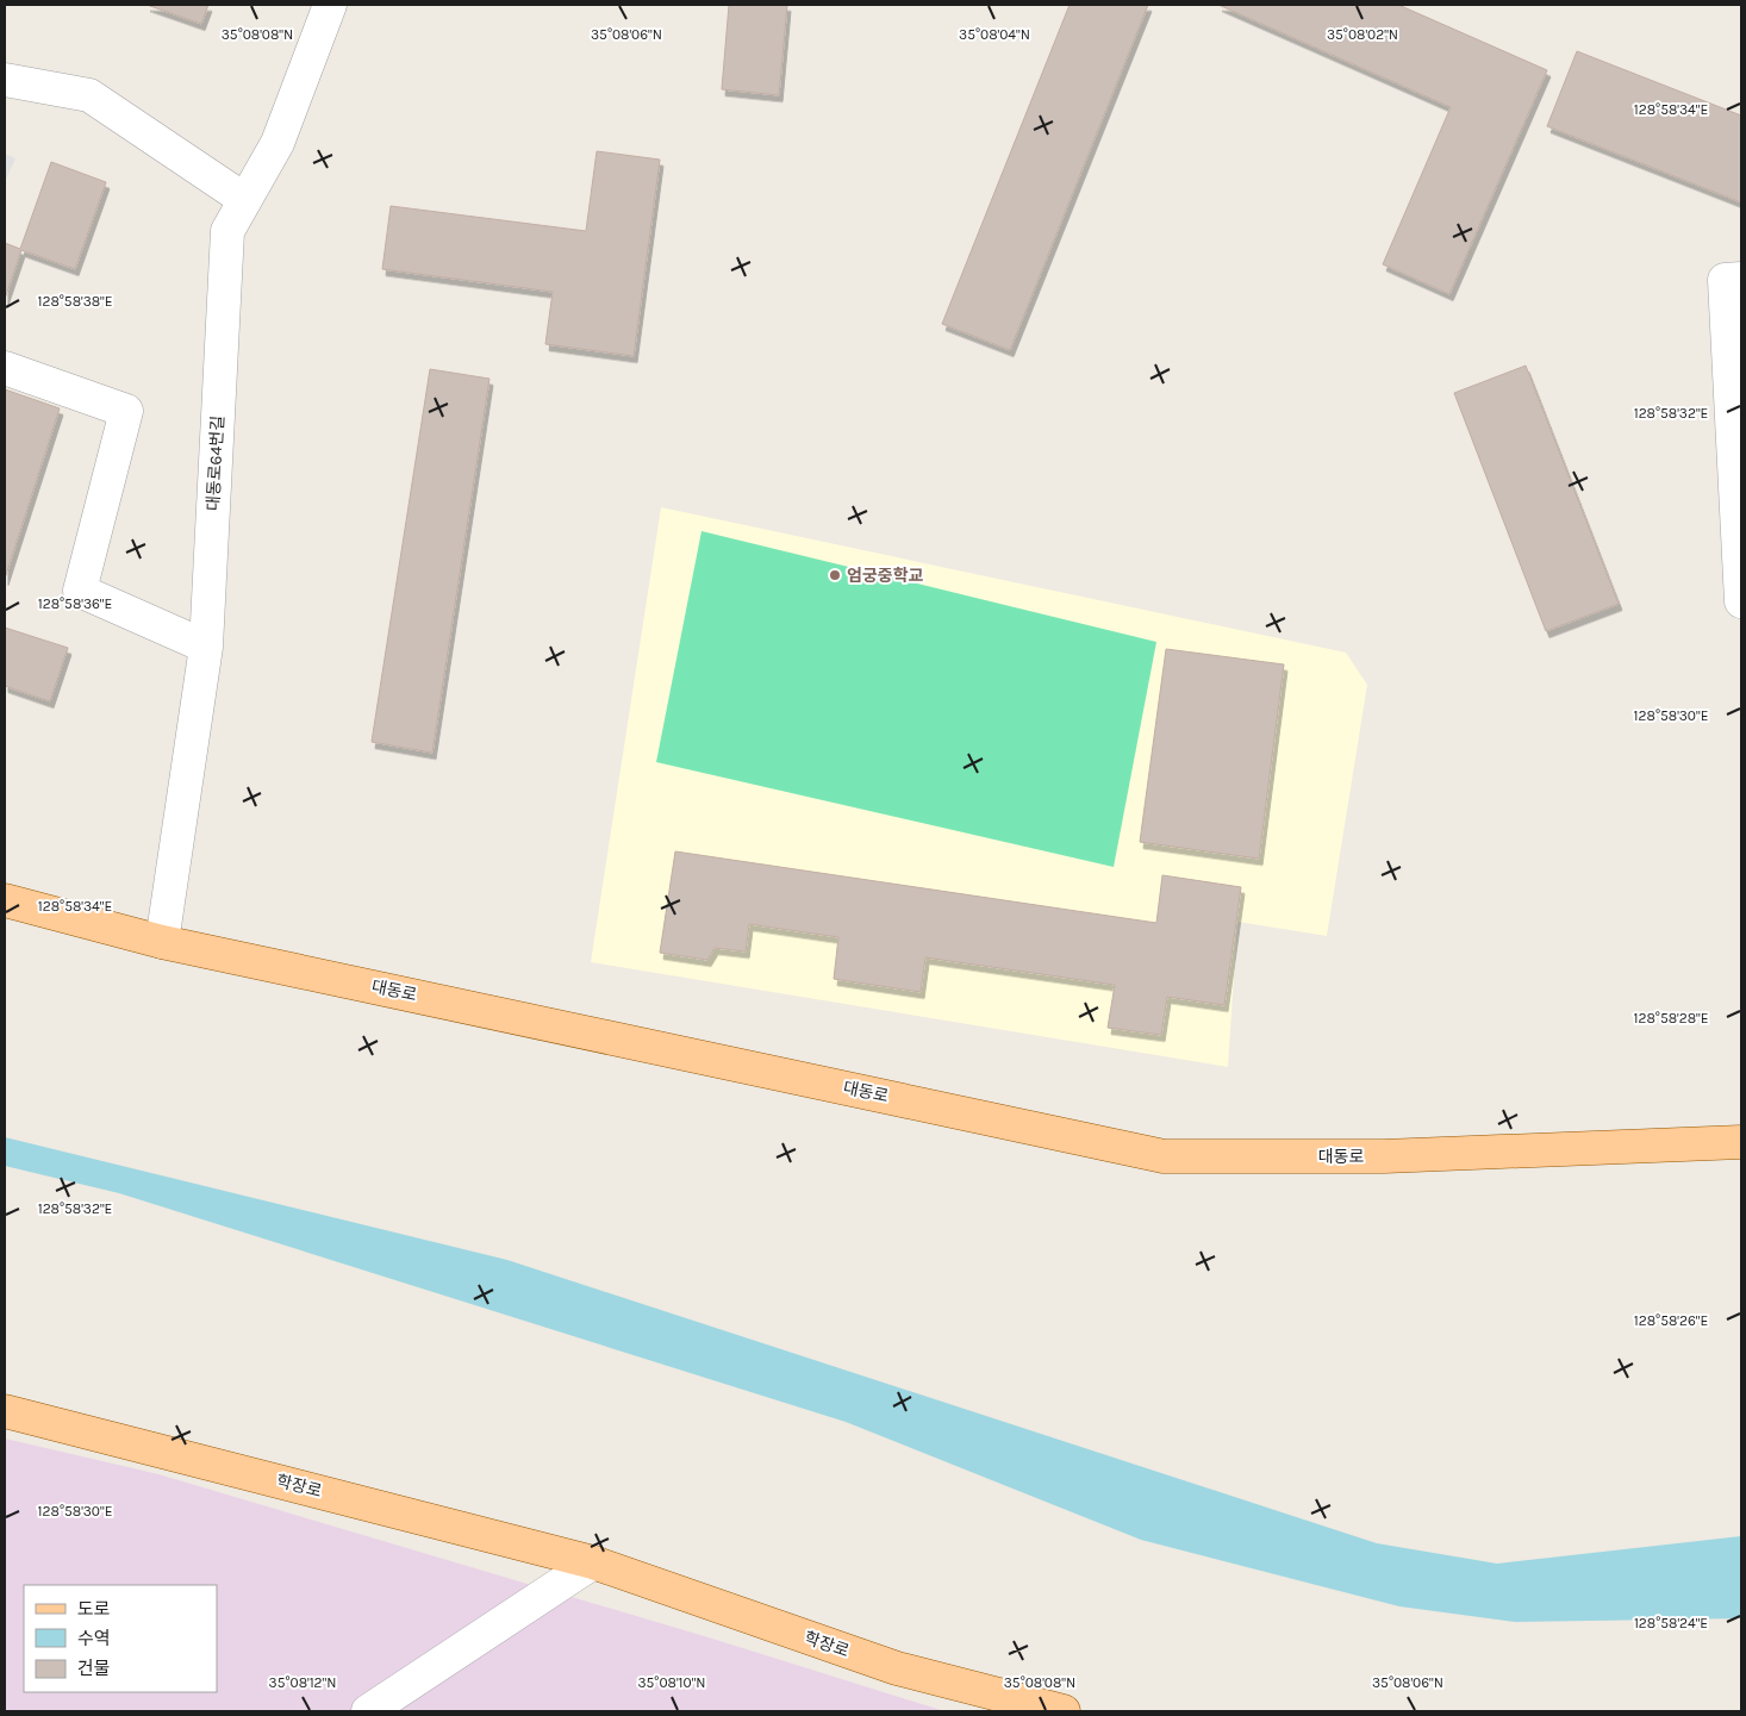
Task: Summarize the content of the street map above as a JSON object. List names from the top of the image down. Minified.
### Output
{"streets":{"main road":["대동로","학장로"],"street":["대동로64번길"]},"crossings":[["대동로64번길","대동로"]],"places":["엄궁중학교"],"legend":["도로","수역","건물"],"coordinates":["35°08'04\"N","35°08'08\"N","35°08'06\"N","35°08'02\"N","128°58'34\"E","128°58'38\"E","128°58'32\"E","128°58'36\"E","128°58'30\"E","128°58'28\"E","128°58'26\"E","128°58'24\"E","35°08'12\"N","35°08'10\"N"]}
